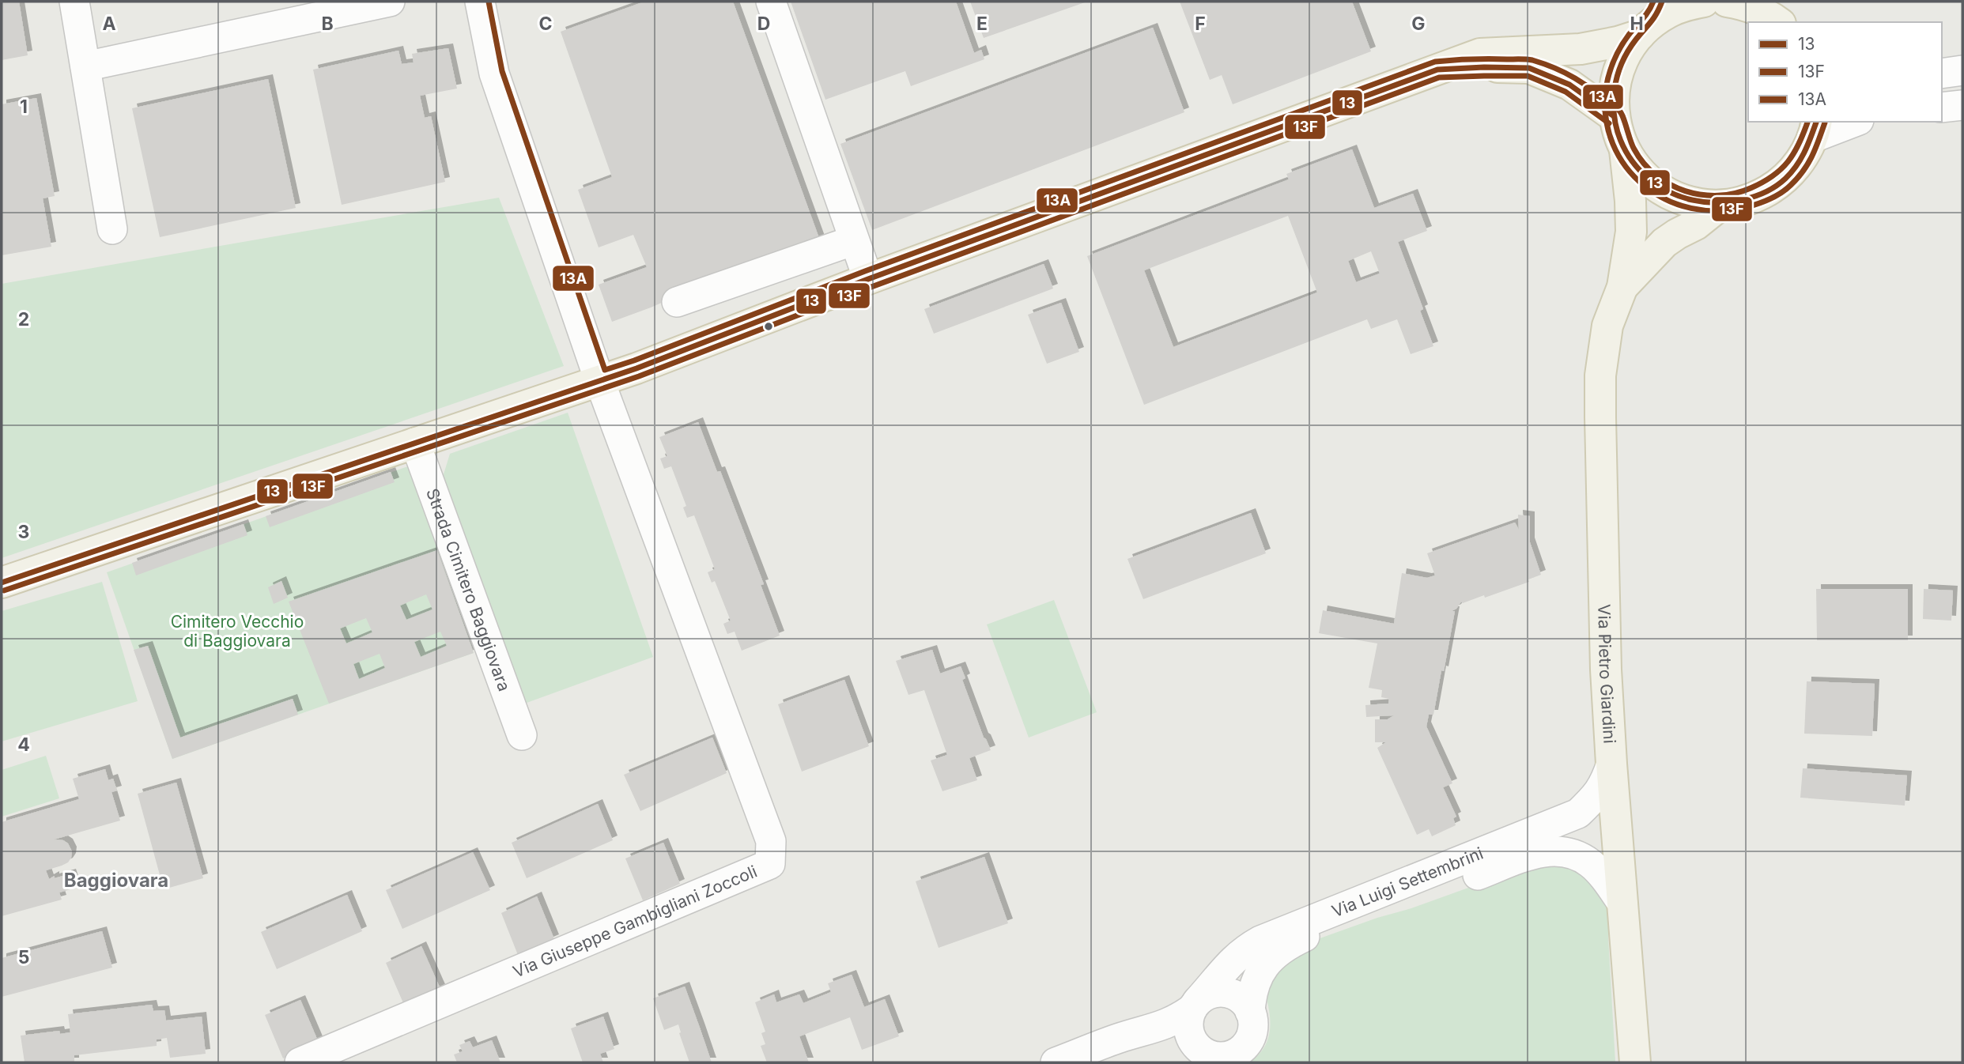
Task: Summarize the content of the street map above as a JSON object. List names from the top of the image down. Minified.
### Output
{"streets":{"main road":["Via Pietro Giardini"],"street":["Strada Cimitero Baggiovara","Via Luigi Settembrini","Via Giuseppe Gambigliani Zoccoli"]},"crossings":[["Via Pietro Giardini","Via Luigi Settembrini"]],"districts":["Baggiovara"],"parks":["Cimitero Vecchio di Baggiovara"],"lines":["transit line 13","transit line 13F","transit line 13A"],"legend":["13","13F","13A"],"grid":{"columns":["A","B","C","D","E","F","G","H"],"rows":["1","2","3","4","5"]}}
